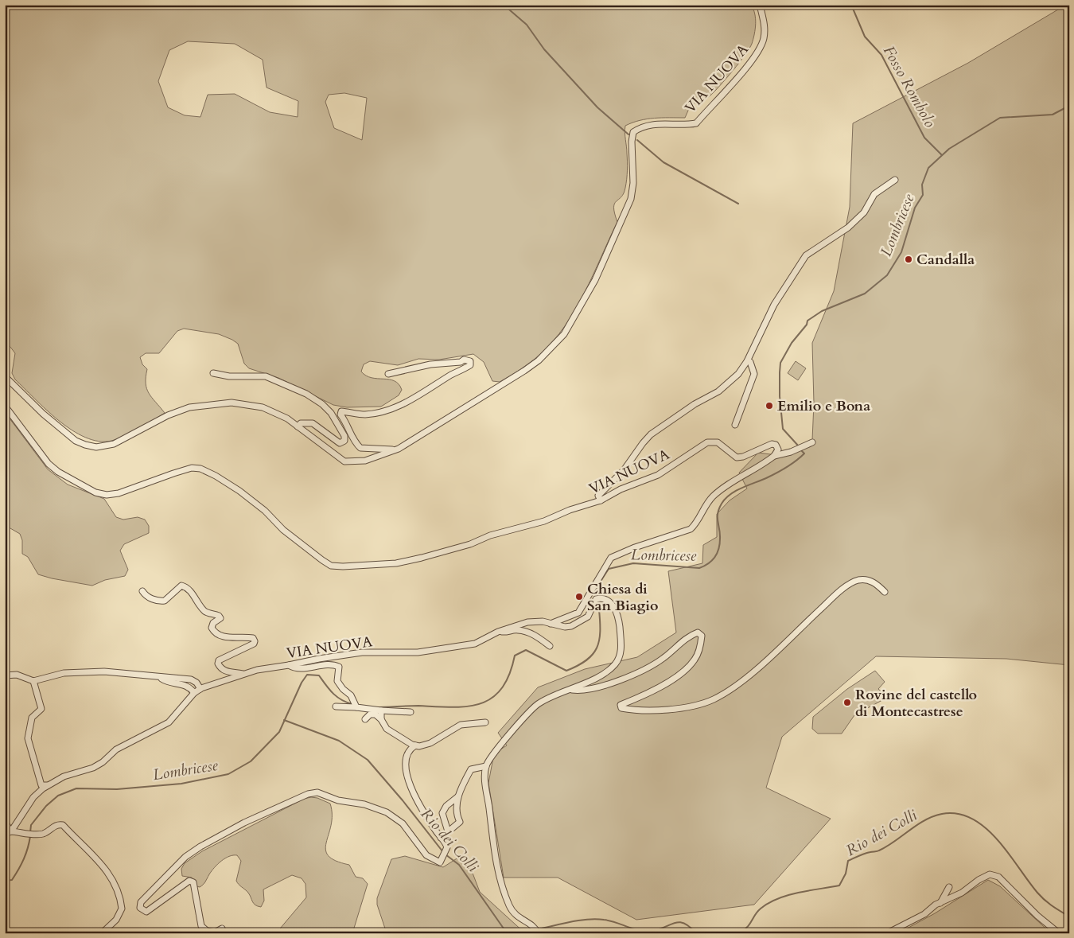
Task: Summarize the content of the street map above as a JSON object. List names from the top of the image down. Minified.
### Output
{"streets":{"street":["VIA NUOVA"]},"water":["Fosso Rombolo","Lombricese","Rio dei Colli"],"places":["Candalla","Emilio e Bona","Chiesa di San Biagio","Rovine del castello di Montecastrese"]}
